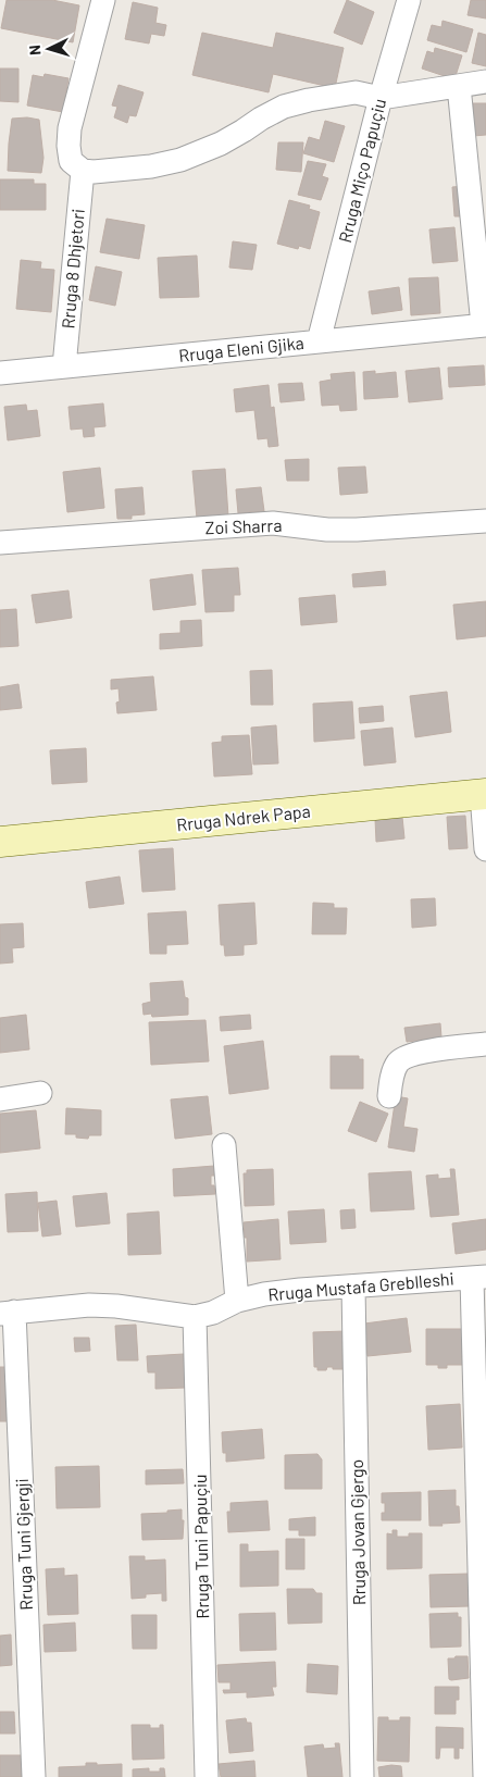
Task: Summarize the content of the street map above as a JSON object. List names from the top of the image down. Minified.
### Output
{"streets":{"street":["Rruga Miço Papuçiu","Rruga 8 Dhjetori","Rruga Eleni Gjika","Zoi Sharra","Rruga Ndrek Papa","Rruga Mustafa Greblleshi","Rruga Jovan Gjergo","Rruga Tuni Gjergji","Rruga Tuni Papuçiu"]},"crossings":[["Rruga Miço Papuçiu","Rruga Eleni Gjika"],["Rruga 8 Dhjetori","Rruga Eleni Gjika"],["Rruga Mustafa Greblleshi","Rruga Jovan Gjergo"],["Rruga Mustafa Greblleshi","Rruga Tuni Gjergji"],["Rruga Mustafa Greblleshi","Rruga Tuni Papuçiu"]],"north":"left"}
